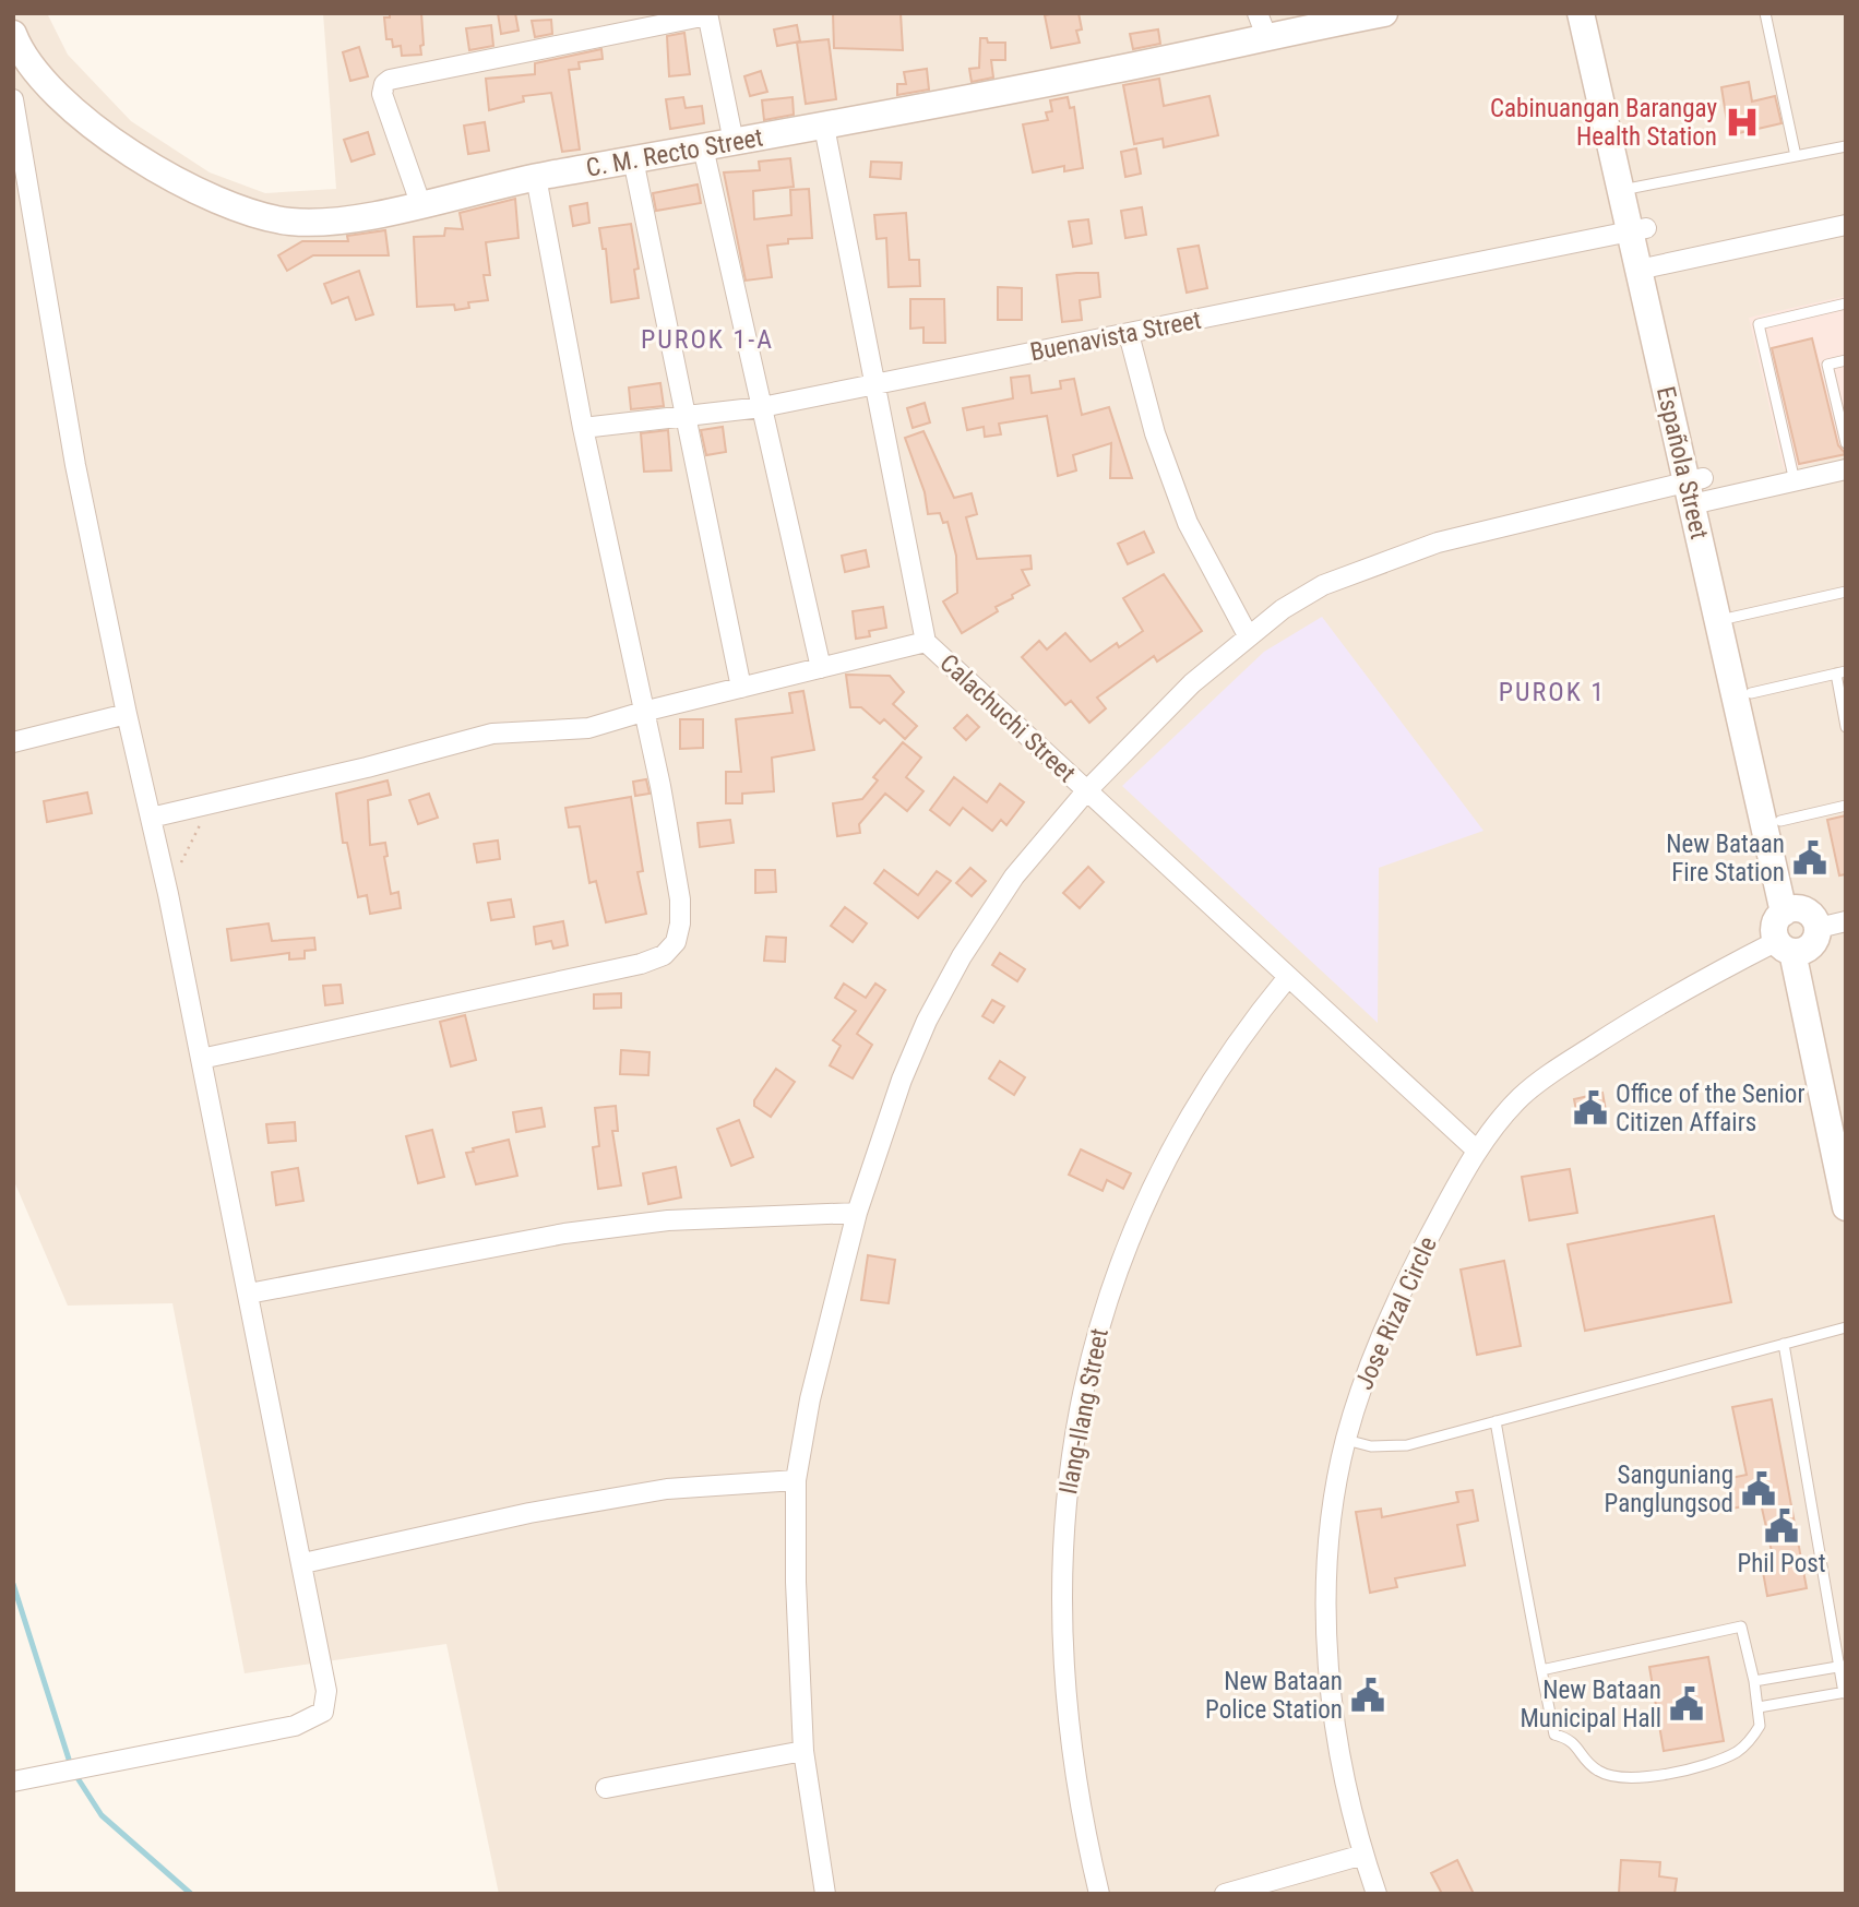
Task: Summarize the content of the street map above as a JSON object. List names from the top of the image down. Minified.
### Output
{"streets":{"street":["C. M. Recto Street","Buenavista Street","Española Street","Calachuchi Street","Jose Rizal Circle","Ilang-Ilang Street"]},"crossings":[["C. M. Recto Street","Calachuchi Street"],["Buenavista Street","Española Street"],["Buenavista Street","Calachuchi Street"],["Española Street","Jose Rizal Circle"],["Calachuchi Street","Jose Rizal Circle"],["Calachuchi Street","Ilang-Ilang Street"]],"districts":["PUROK 1-A","PUROK 1"],"places":{"hospital":["Cabinuangan Barangay Health Station"],"public building":["New Bataan Fire Station","Office of the Senior Citizen Affairs","Sanguniang Panglungsod","Phil Post","New Bataan Police Station","New Bataan Municipal Hall"]}}
